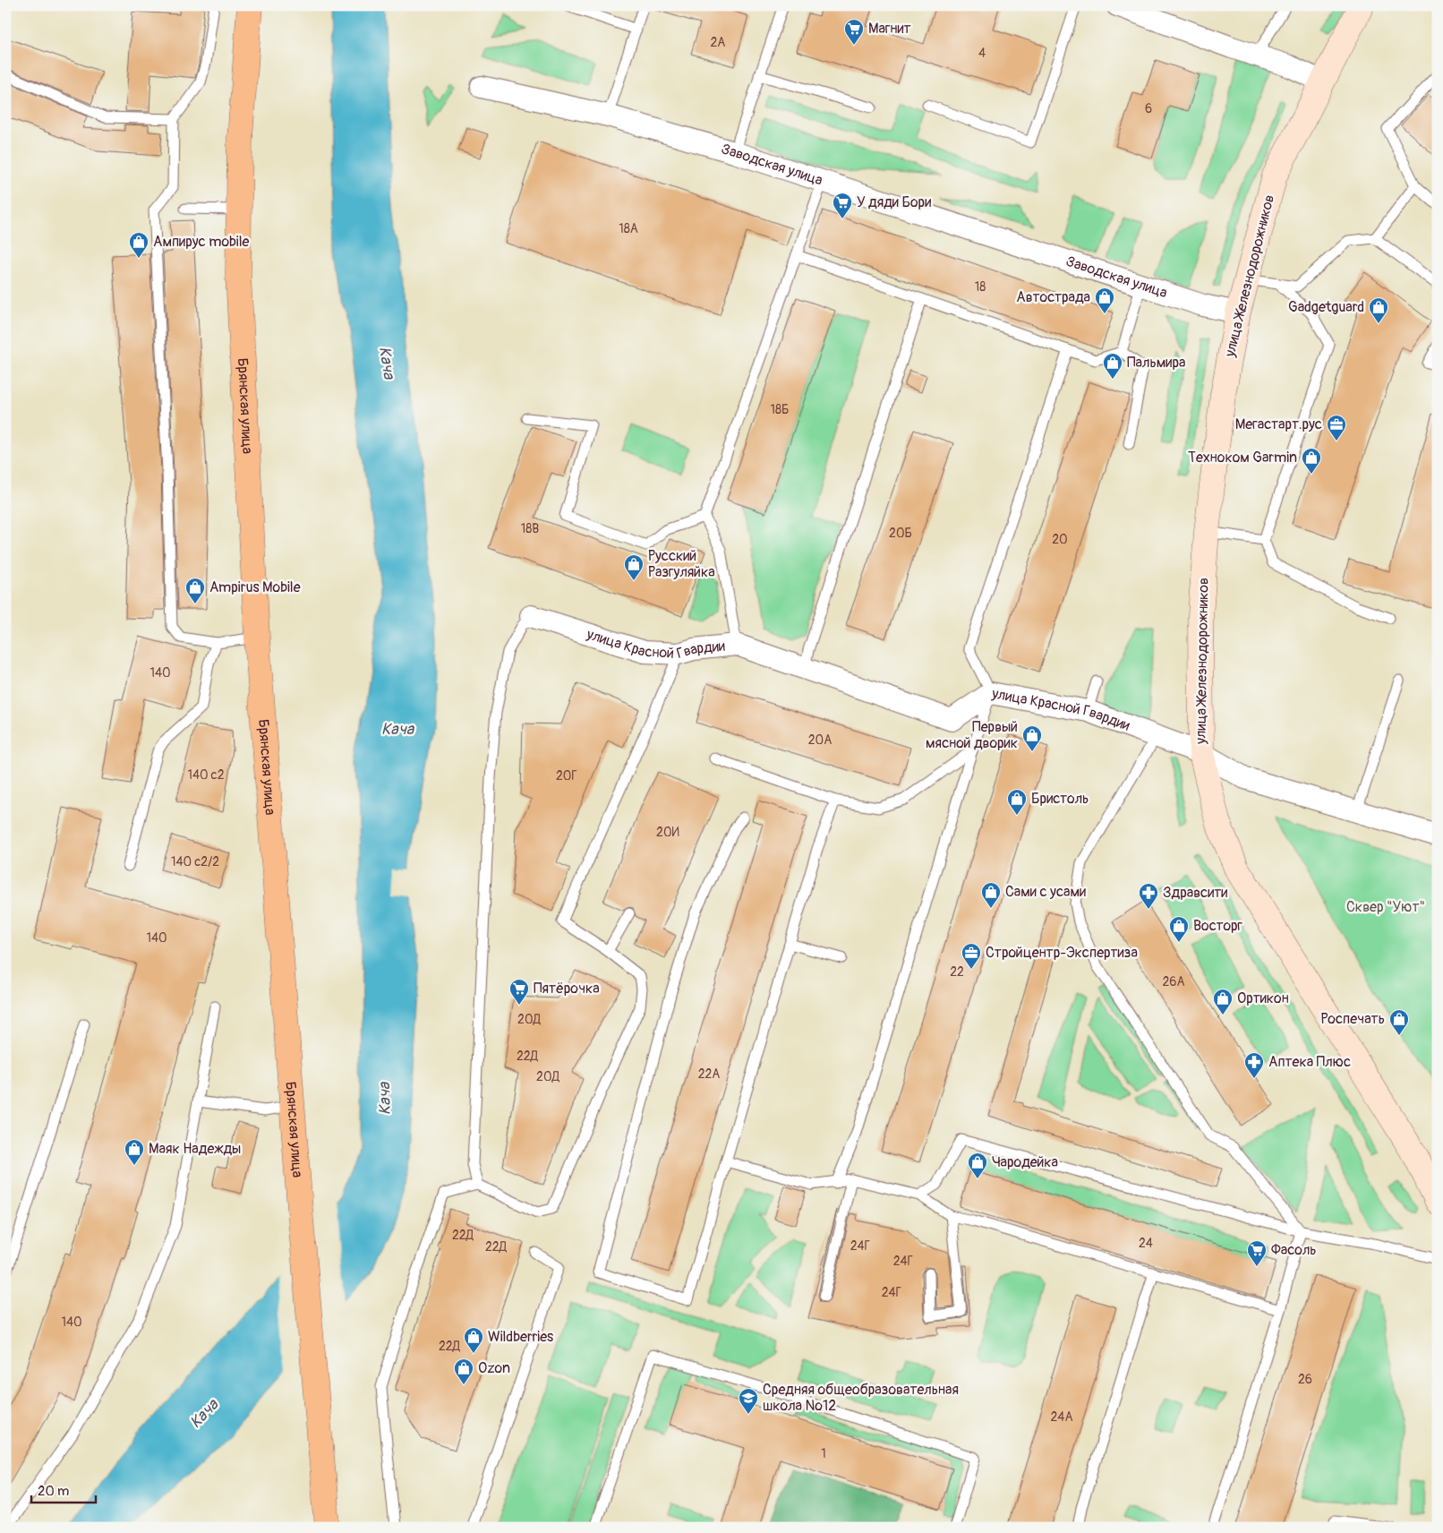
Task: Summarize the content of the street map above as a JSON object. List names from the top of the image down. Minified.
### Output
{"streets":{"highway":["Брянская улица"],"street":["Заводская улица","улица Железнодорожников","улица Красной Гвардии"]},"crossings":[["Заводская улица","улица Железнодорожников"],["улица Железнодорожников","улица Красной Гвардии"]],"water":["Кача"],"parks":["Сквер \"Уют\""],"places":{"supermarket":["Магнит","У дяди Бори","Пятёрочка","Фасоль"],"shop":["Ампирус mobile","Автострада","Gadgetguard","Пальмира","Техноком Garmin","Русский Разгуляйка","Ampirus Mobile","Первый мясной дворик","Бристоль","Сами с усами","Восторг","Ортикон","Роспечать","Маяк Надежды","Чародейка","Wildberries","Ozon"],"office":["Мегастарт.рус","Стройцентр-Экспертиза"],"pharmacy":["Здравсити","Аптека Плюс"],"school or university":["Средняя общеобразовательная школа №12"]},"house_numbers":["2А","4","6","18А","18","18Б","18В","20Б","20","140","20А","140 с2","20Г","20И","140 с2/2","140","22","26А","20Д","22Д","22А","20Д","22Д","24","24Г","22Д","24Г","24Г","140","22Д","26","24А","1"],"scale_bar":"20 m"}
